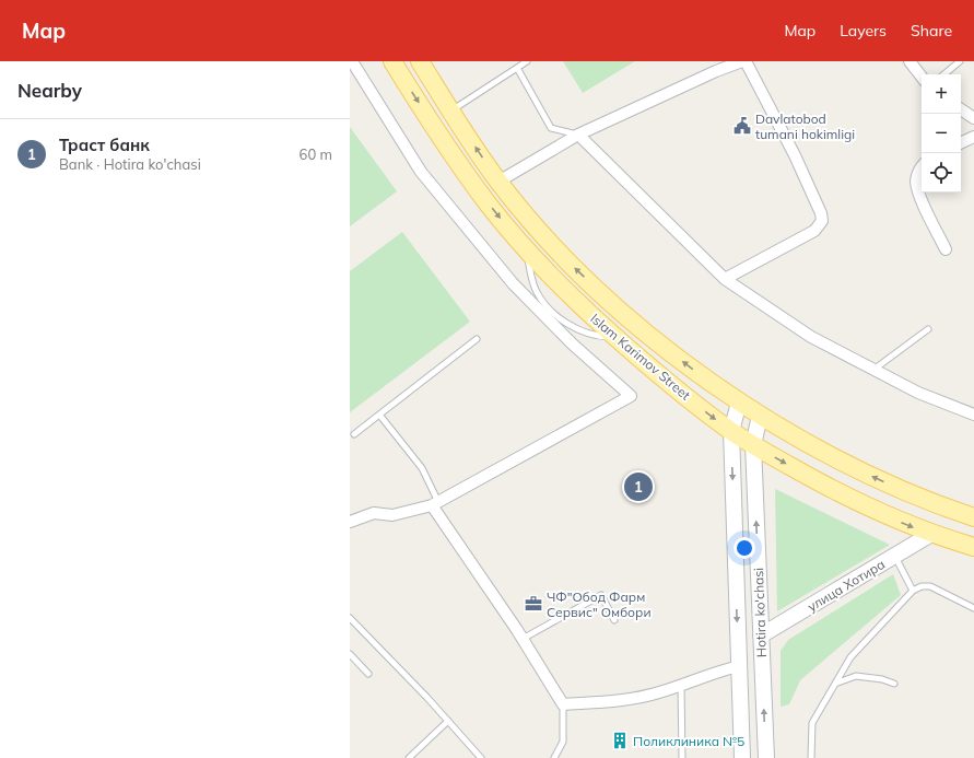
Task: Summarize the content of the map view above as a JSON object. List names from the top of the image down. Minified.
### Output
{"streets":{"main road":["Islam Karimov Street","улица Хотира","Hotira ko'chasi"]},"crossings":[["Islam Karimov Street","улица Хотира"],["Islam Karimov Street","Hotira ko'chasi"],["улица Хотира","Hotira ko'chasi"]],"places":{"public building":["Davlatobod tumani hokimligi"],"office":["ЧФ\"Обод Фарм Сервис\" Омбори"],"building":["Поликлиника №5"]},"page":{"header":"Map","nav":["Map","Layers","Share"],"heading":"Nearby","map_buttons":["+","−"],"list":[{"mark":"1","name":"Траст банк","note":"Bank · Hotira ko'chasi","value":"60 m"}],"pins":"1"}}
